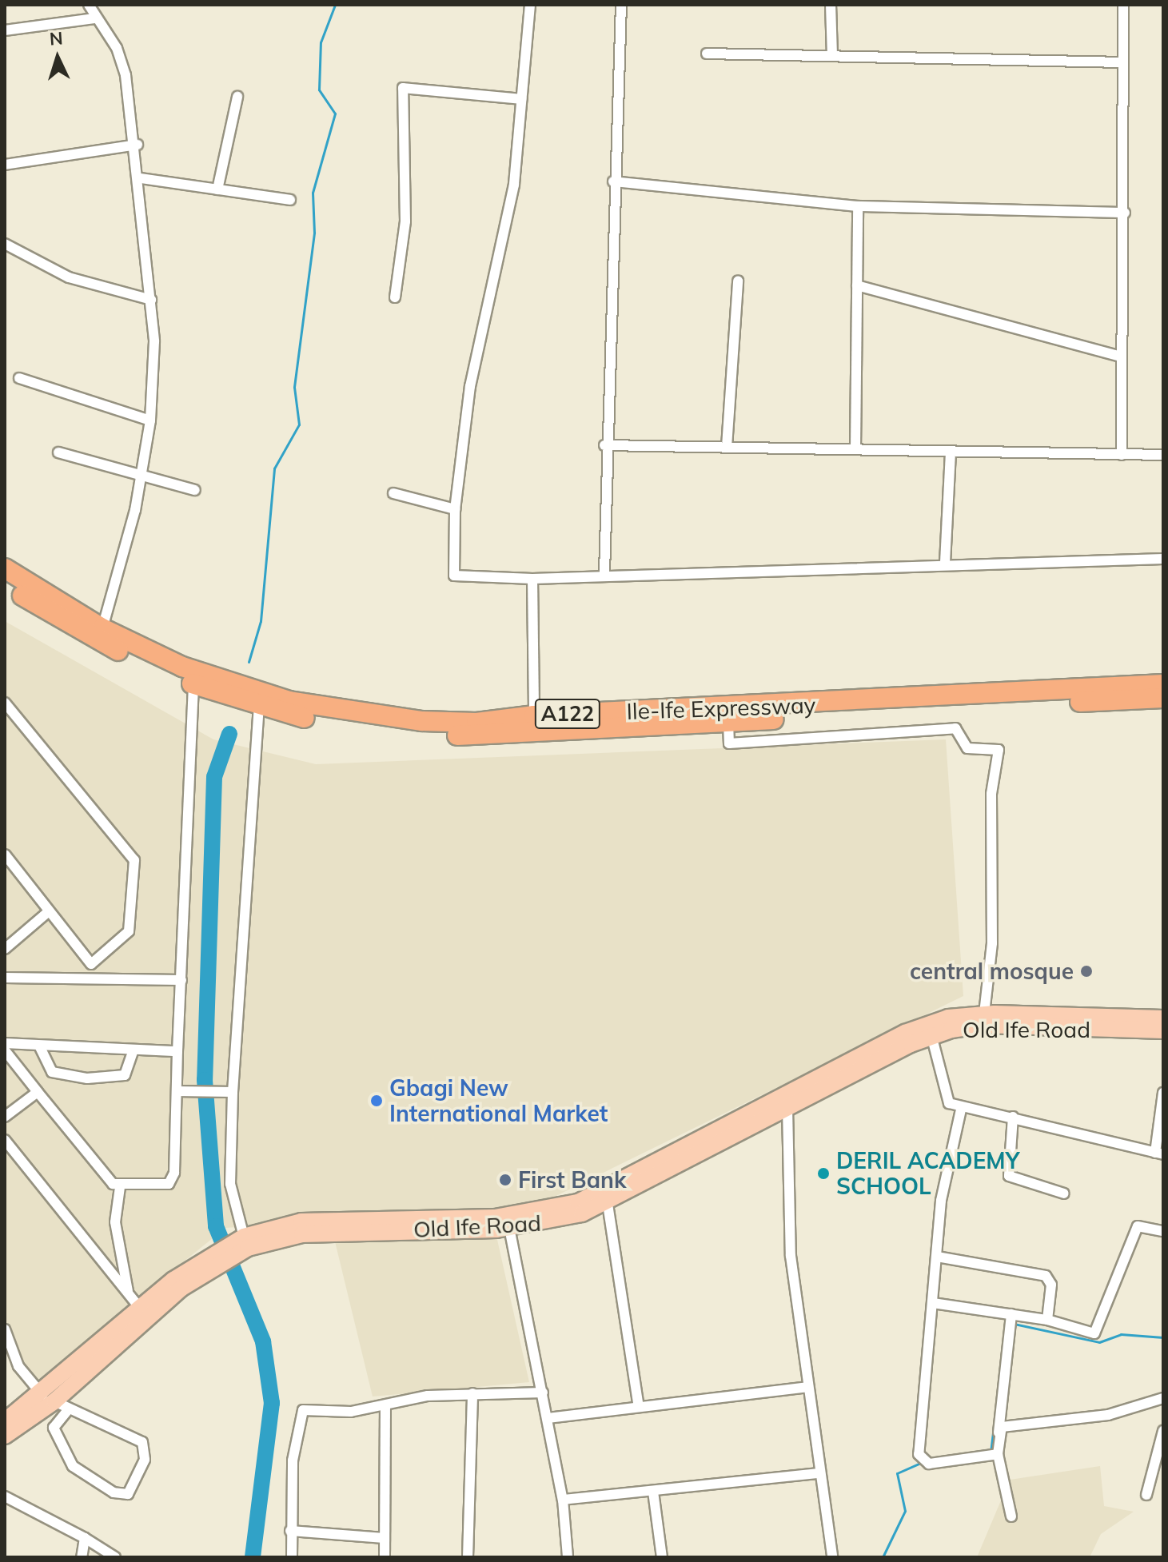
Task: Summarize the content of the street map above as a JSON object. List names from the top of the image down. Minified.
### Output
{"streets":{"highway":["Ile-Ife Expressway","A122"],"main road":["Old Ife Road"]},"places":["central mosque","Gbagi New International Market","DERIL ACADEMY SCHOOL","First Bank"],"north":"top"}
